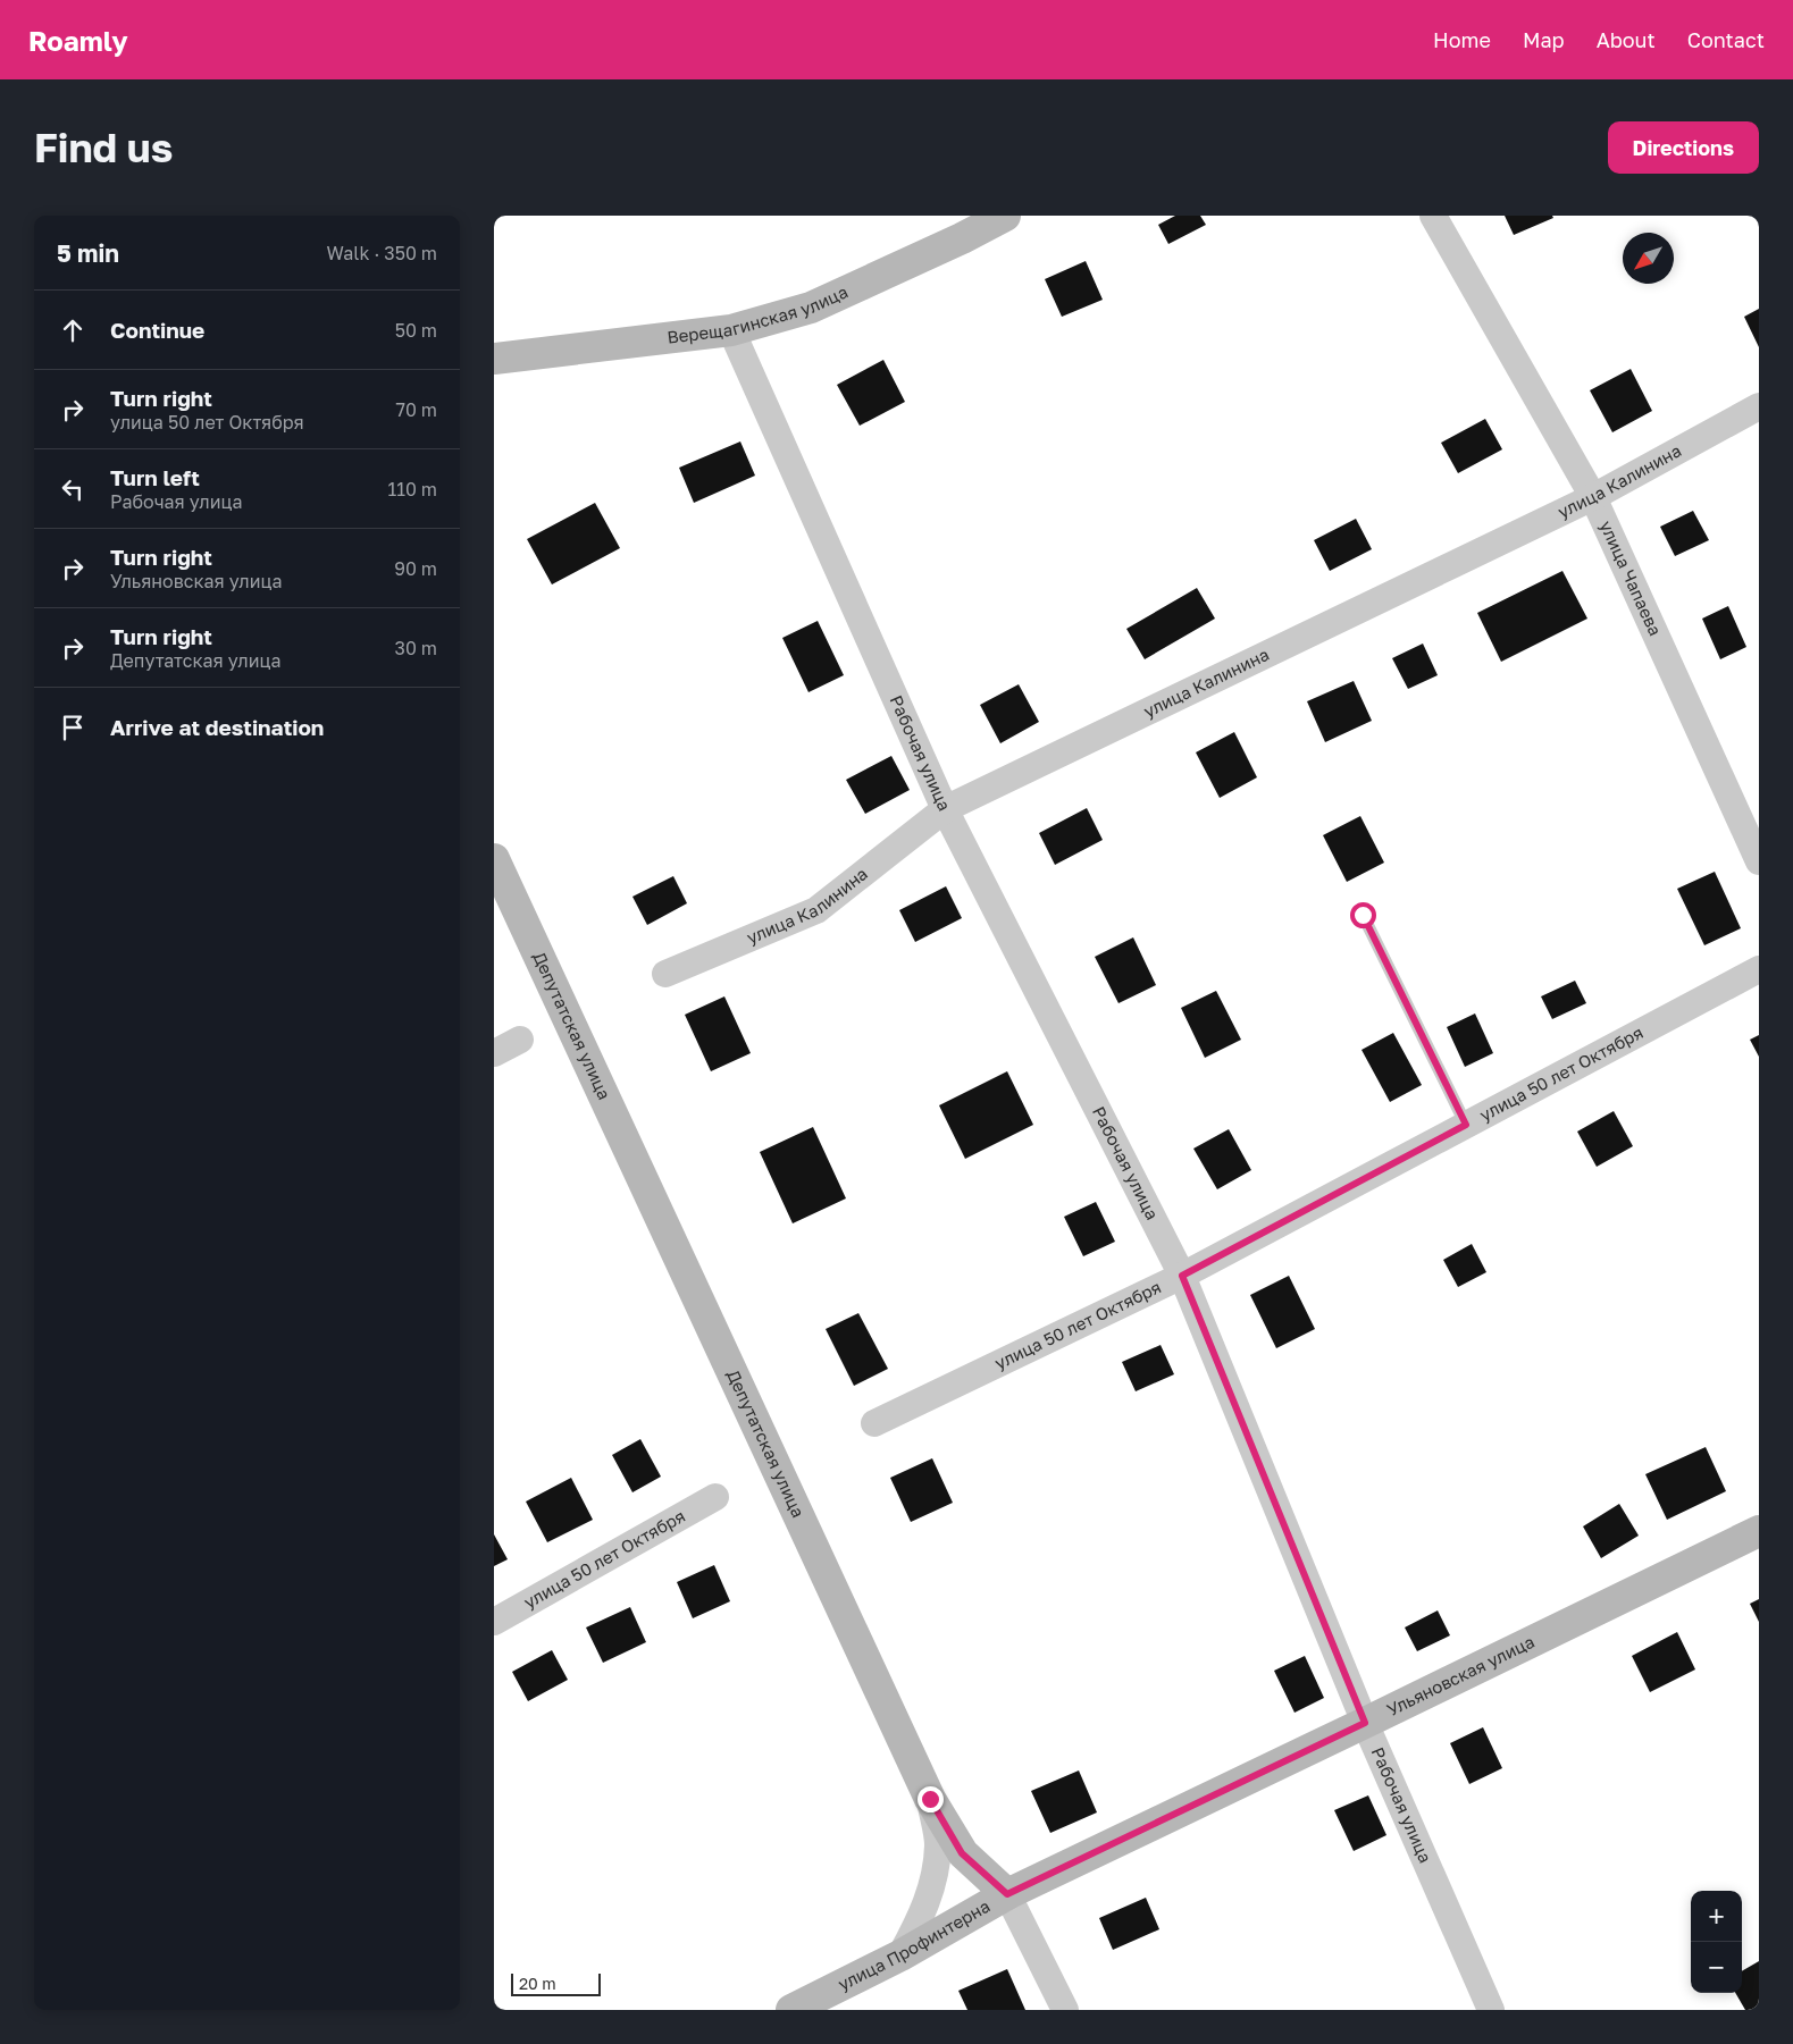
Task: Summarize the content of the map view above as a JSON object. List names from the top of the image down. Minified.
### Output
{"streets":{"main road":["Верещагинская улица","Депутатская улица","Ульяновская улица","улица Профинтерна"],"street":["улица Калинина","улица Чапаева","Рабочая улица","улица 50 лет Октября"]},"crossings":[["Верещагинская улица","Рабочая улица"],["улица Калинина","улица Чапаева"],["улица Калинина","Рабочая улица"],["Рабочая улица","улица 50 лет Октября"],["Рабочая улица","Ульяновская улица"],["Депутатская улица","Ульяновская улица"],["Депутатская улица","улица Профинтерна"],["Ульяновская улица","улица Профинтерна"]],"scale_bar":"20 m","north":"bottom left","page":{"header":"Roamly","nav":["Home","Map","About","Contact"],"buttons":"Directions","title":"Find us","heading":["5 min","Walk · 350 m"],"list":[["Continue","50 m"],["Turn right","улица 50 лет Октября","70 m"],["Turn left","Рабочая улица","110 m"],["Turn right","Ульяновская улица","90 m"],["Turn right","Депутатская улица","30 m"],"Arrive at destination"],"map_buttons":["+","−"],"scale":"20 m"}}
